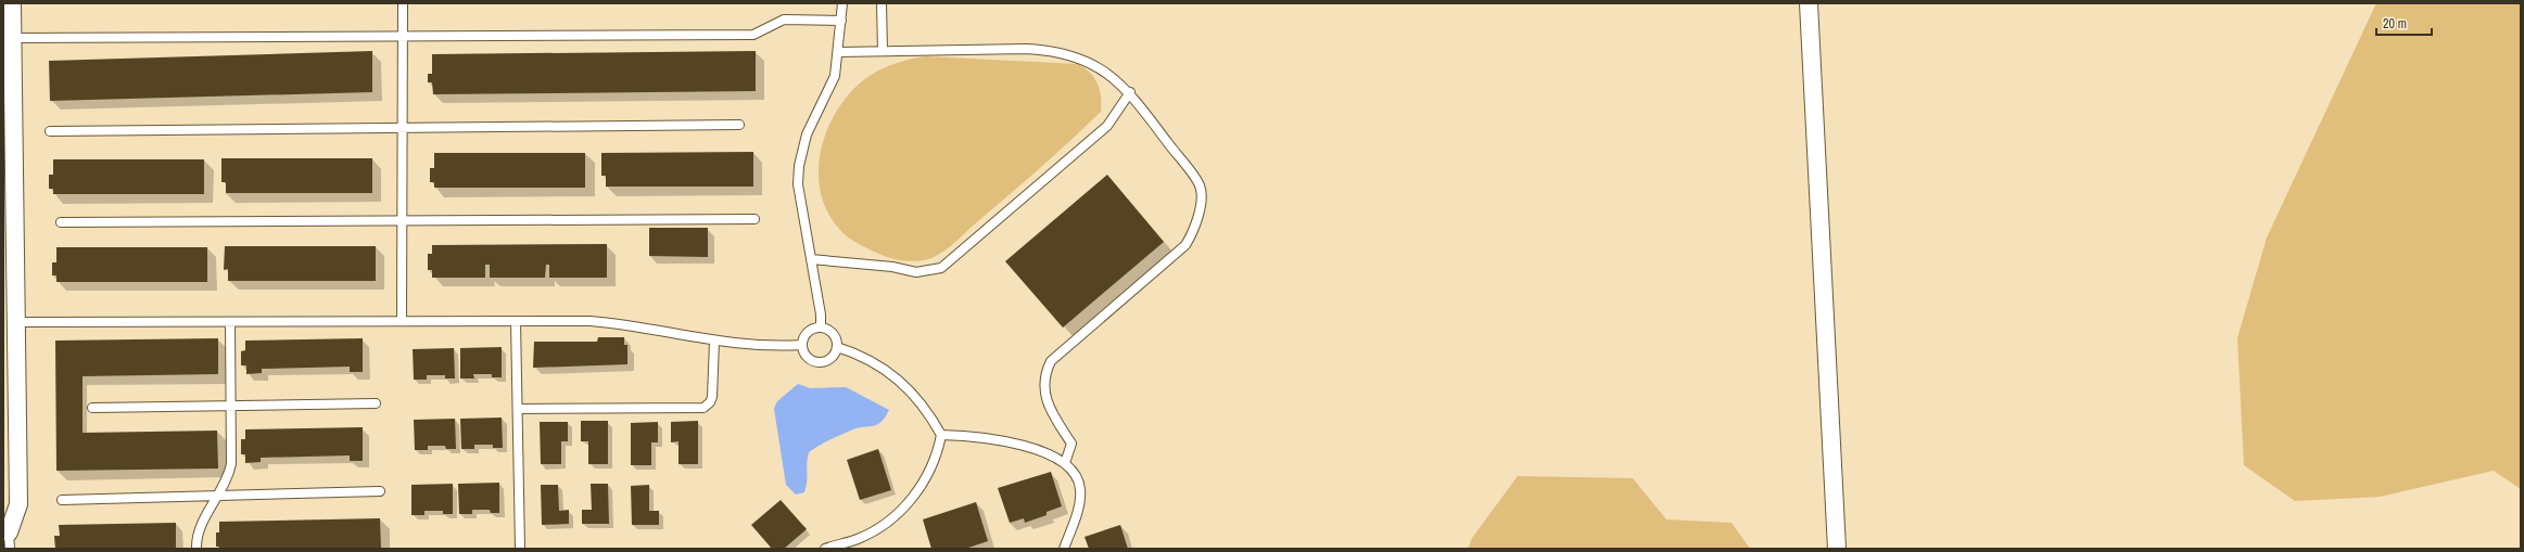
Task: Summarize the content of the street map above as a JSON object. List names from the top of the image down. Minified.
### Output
{"scale_bar":"20 m"}
